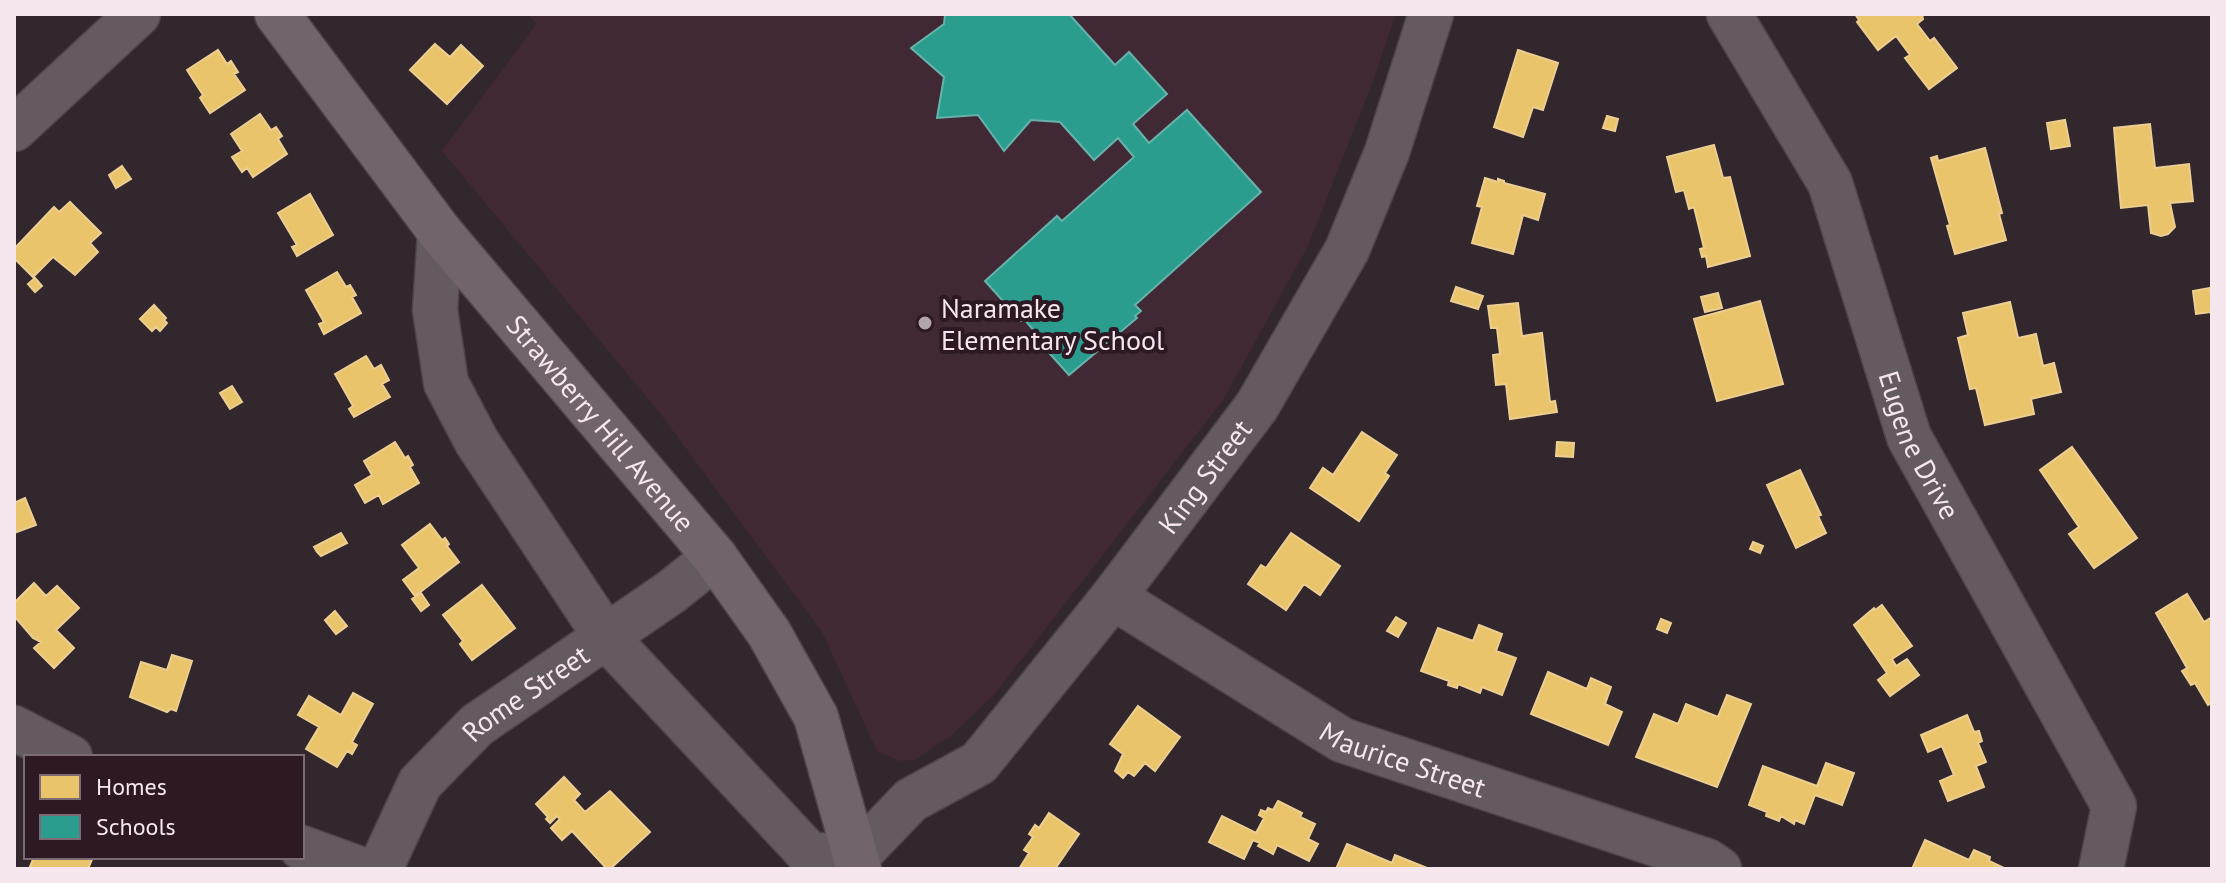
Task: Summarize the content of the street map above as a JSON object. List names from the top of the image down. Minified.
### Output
{"streets":{"main road":["Strawberry Hill Avenue"],"street":["Eugene Drive","King Street","Rome Street","Maurice Street"]},"crossings":[["Strawberry Hill Avenue","King Street"],["Strawberry Hill Avenue","Rome Street"],["King Street","Maurice Street"]],"places":["Naramake Elementary School"],"legend":["Homes","Schools"]}
